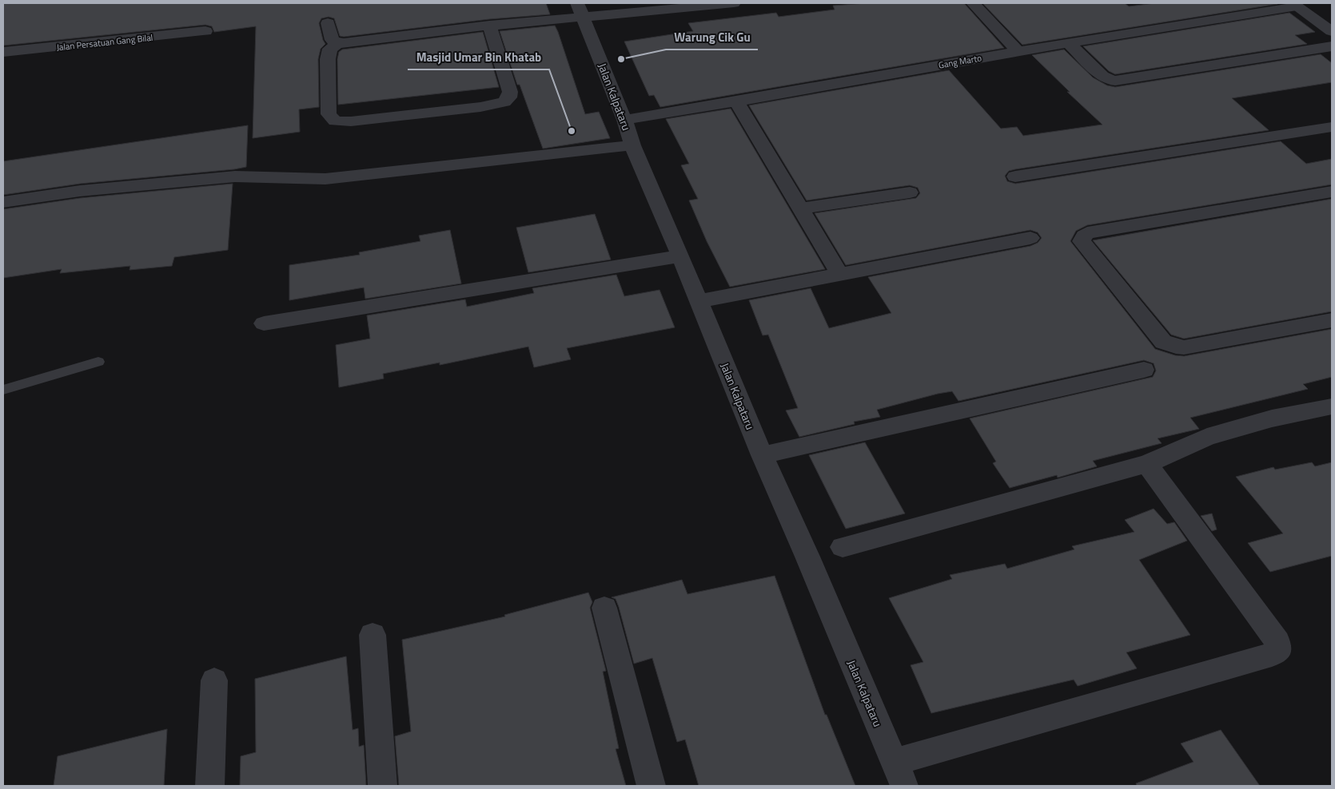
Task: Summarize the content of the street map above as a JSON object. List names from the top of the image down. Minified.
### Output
{"streets":{"street":["Jalan Persatuan Gang Bilal","Gang Marto","Jalan Kalpataru"]},"crossings":[["Gang Marto","Jalan Kalpataru"]],"places":["Warung Cik Gu","Masjid Umar Bin Khatab"]}
